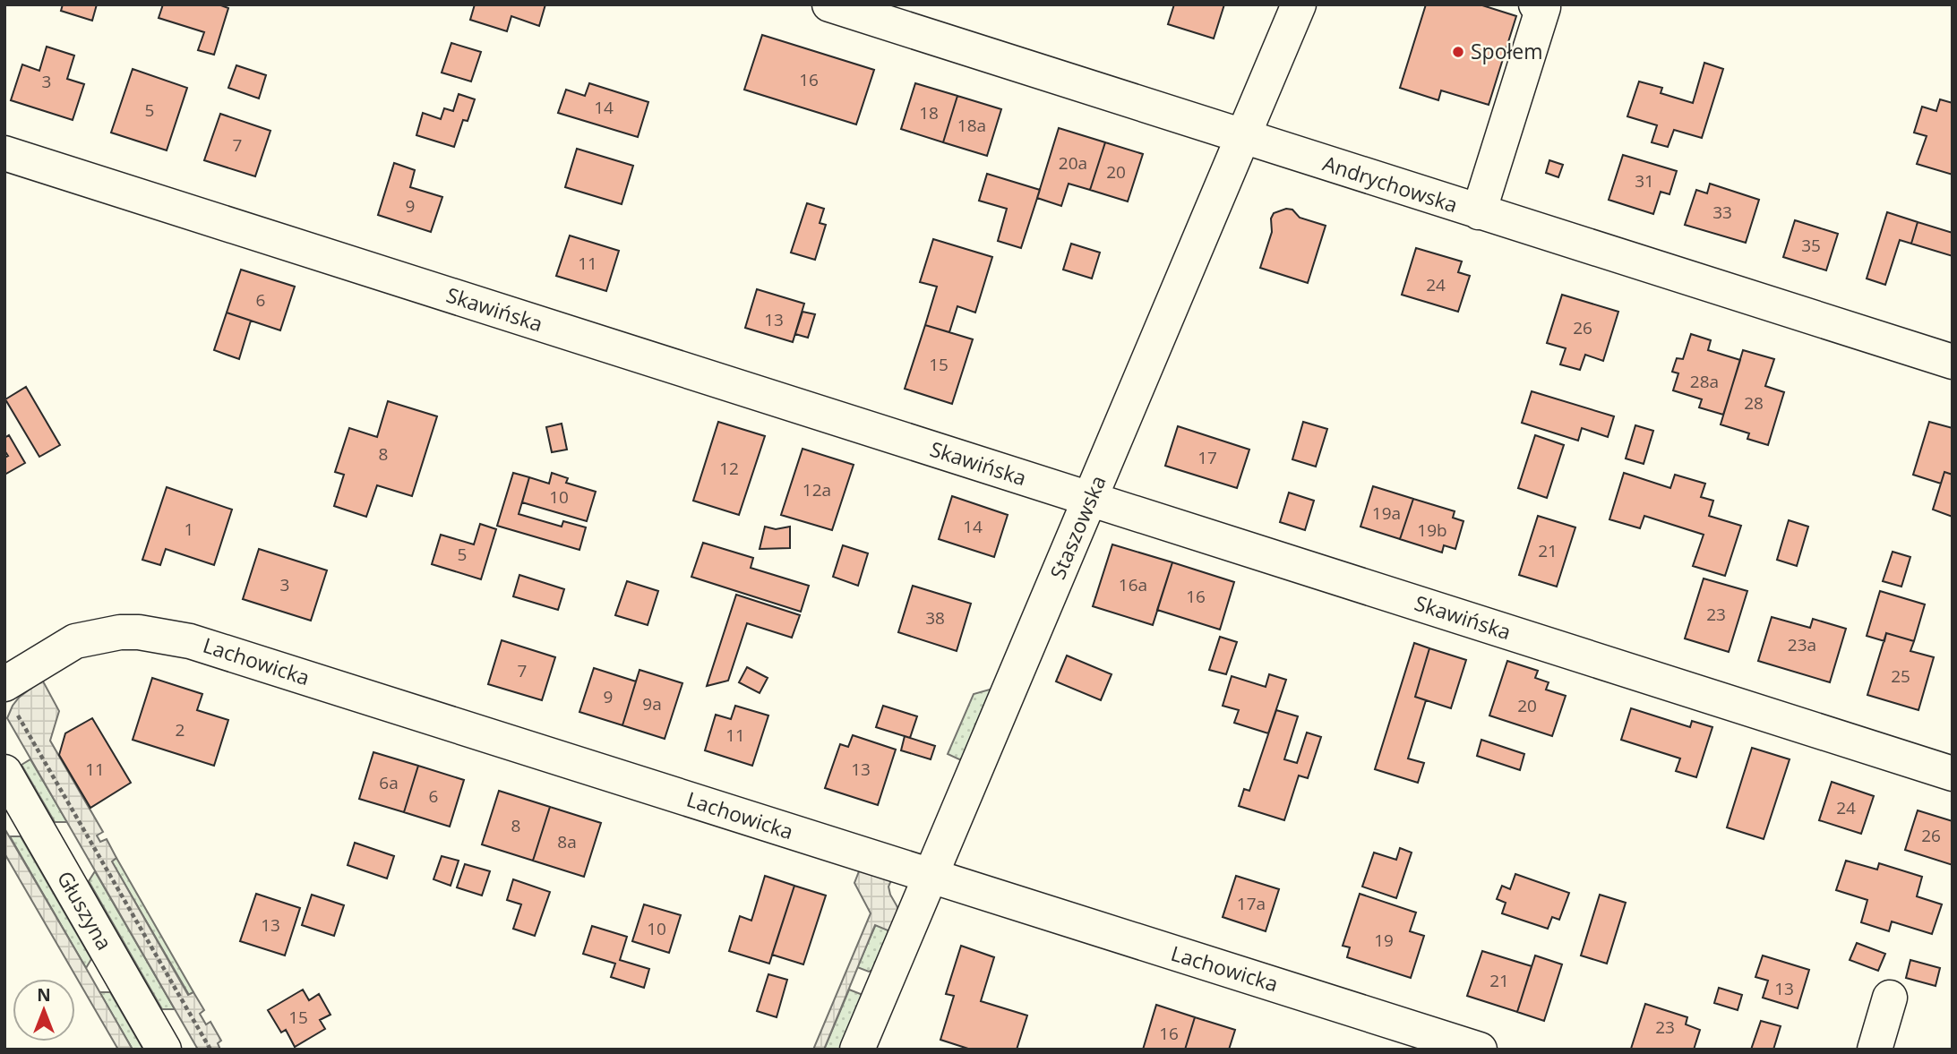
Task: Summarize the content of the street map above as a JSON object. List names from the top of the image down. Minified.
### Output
{"streets":{"street":["Andrychowska","Skawińska","Staszowska","Lachowicka","Głuszyna"]},"crossings":[["Andrychowska","Staszowska"],["Skawińska","Staszowska"],["Staszowska","Lachowicka"]],"places":["Społem"],"house_numbers":["16","3","14","5","18","18a","7","20a","20","31","9","33","35","11","24","6","13","26","15","28a","28","8","17","12","12a","10","19a","14","1","19b","21","5","3","16a","16","23","38","23a","7","25","9","9a","20","2","11","11","13","6a","6","24","8","26","8a","17a","13","10","19","21","13","15","23","16"],"north":"top"}
